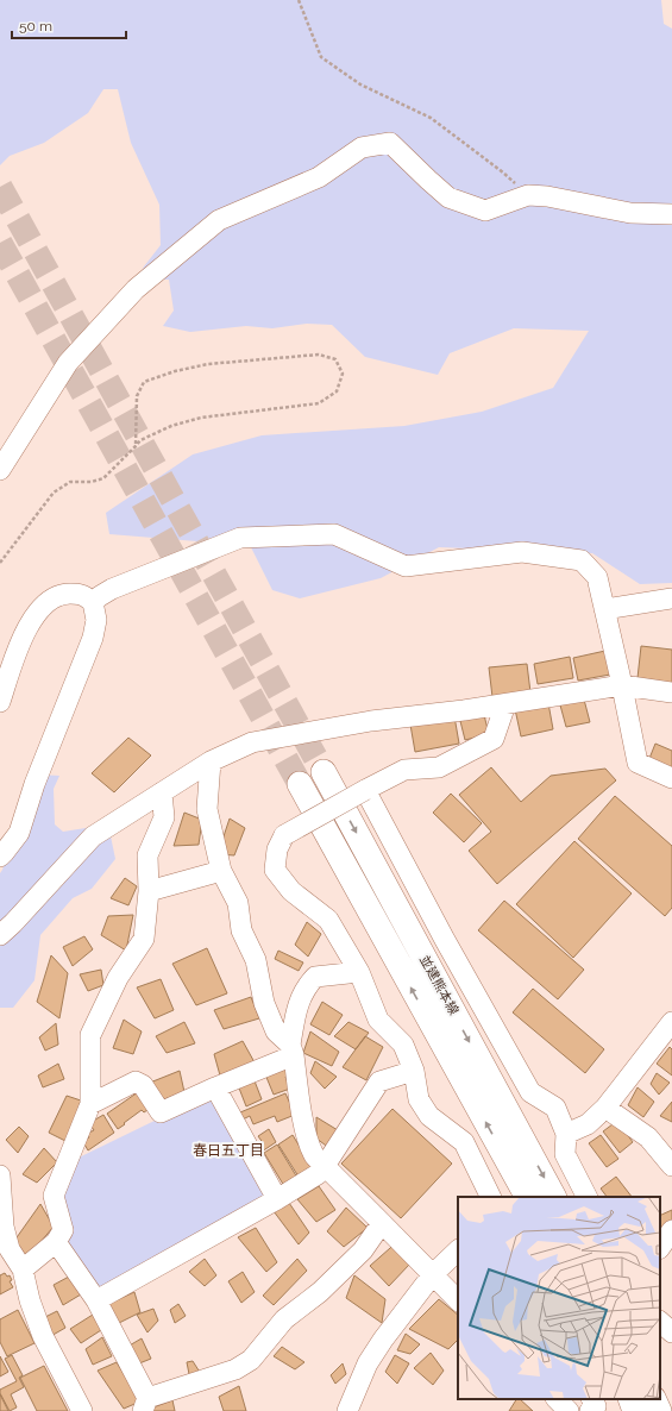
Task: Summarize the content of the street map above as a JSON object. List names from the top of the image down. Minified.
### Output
{"streets":{"main road":["並建熊本線"]},"districts":["春日五丁目"],"scale_bar":"50 m"}
